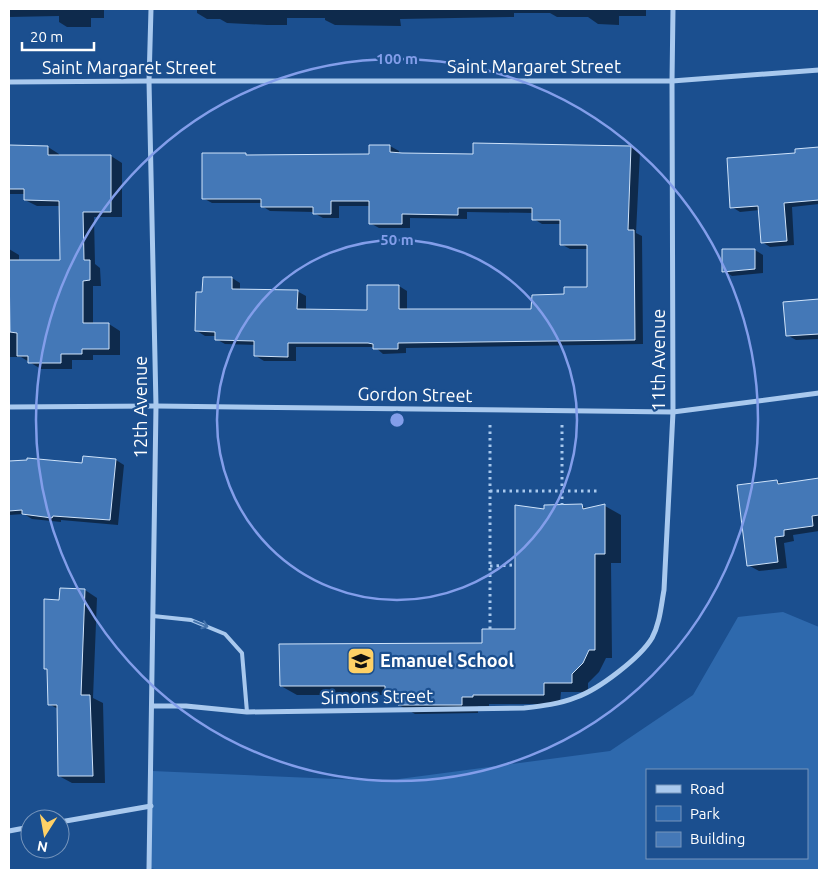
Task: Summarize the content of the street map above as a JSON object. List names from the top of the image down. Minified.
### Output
{"streets":{"street":["Saint Margaret Street","11th Avenue","Gordon Street","12th Avenue","Simons Street"]},"crossings":[["Saint Margaret Street","11th Avenue"],["Saint Margaret Street","12th Avenue"],["11th Avenue","Gordon Street"],["11th Avenue","Simons Street"],["Gordon Street","12th Avenue"],["12th Avenue","Simons Street"]],"places":{"school or university":["Emanuel School"]},"legend":["Road","Park","Building"],"scale_bar":"20 m","north":"bottom","rings":["100 m","50 m"]}
